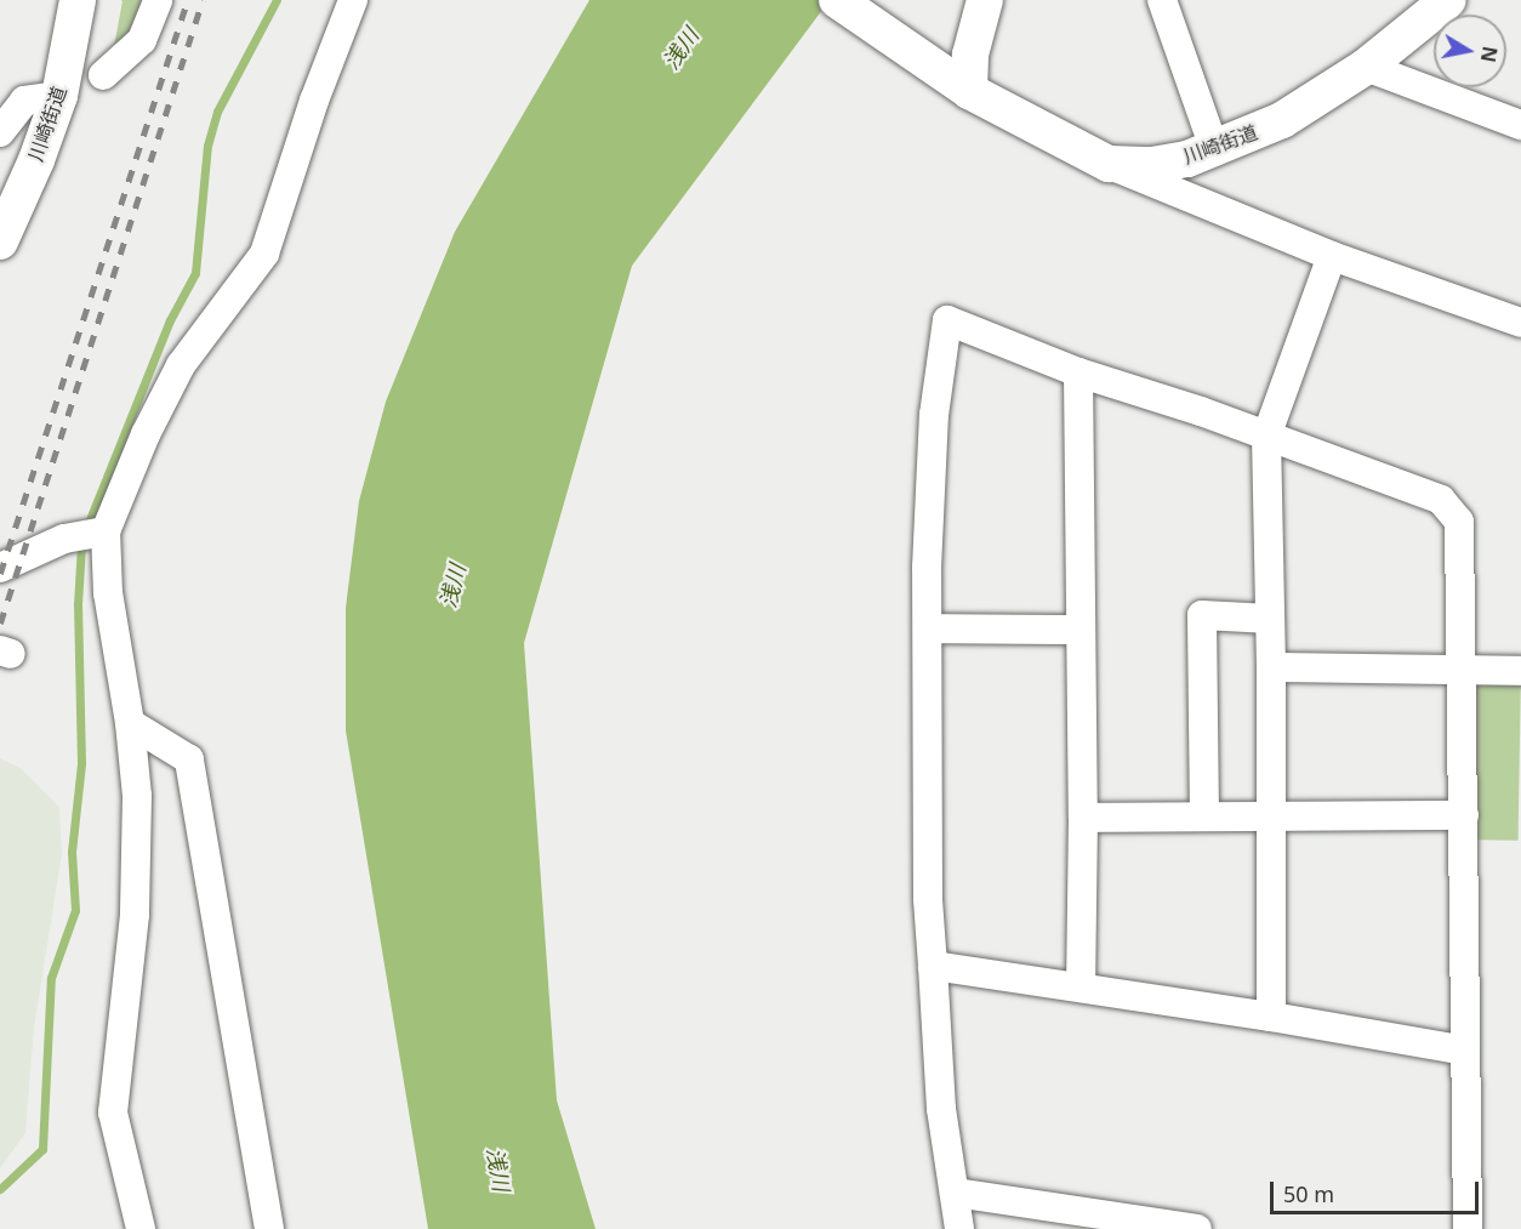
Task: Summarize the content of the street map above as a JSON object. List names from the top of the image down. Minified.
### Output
{"streets":{"main road":["川崎街道"]},"water":["浅川"],"scale_bar":"50 m","north":"right"}
